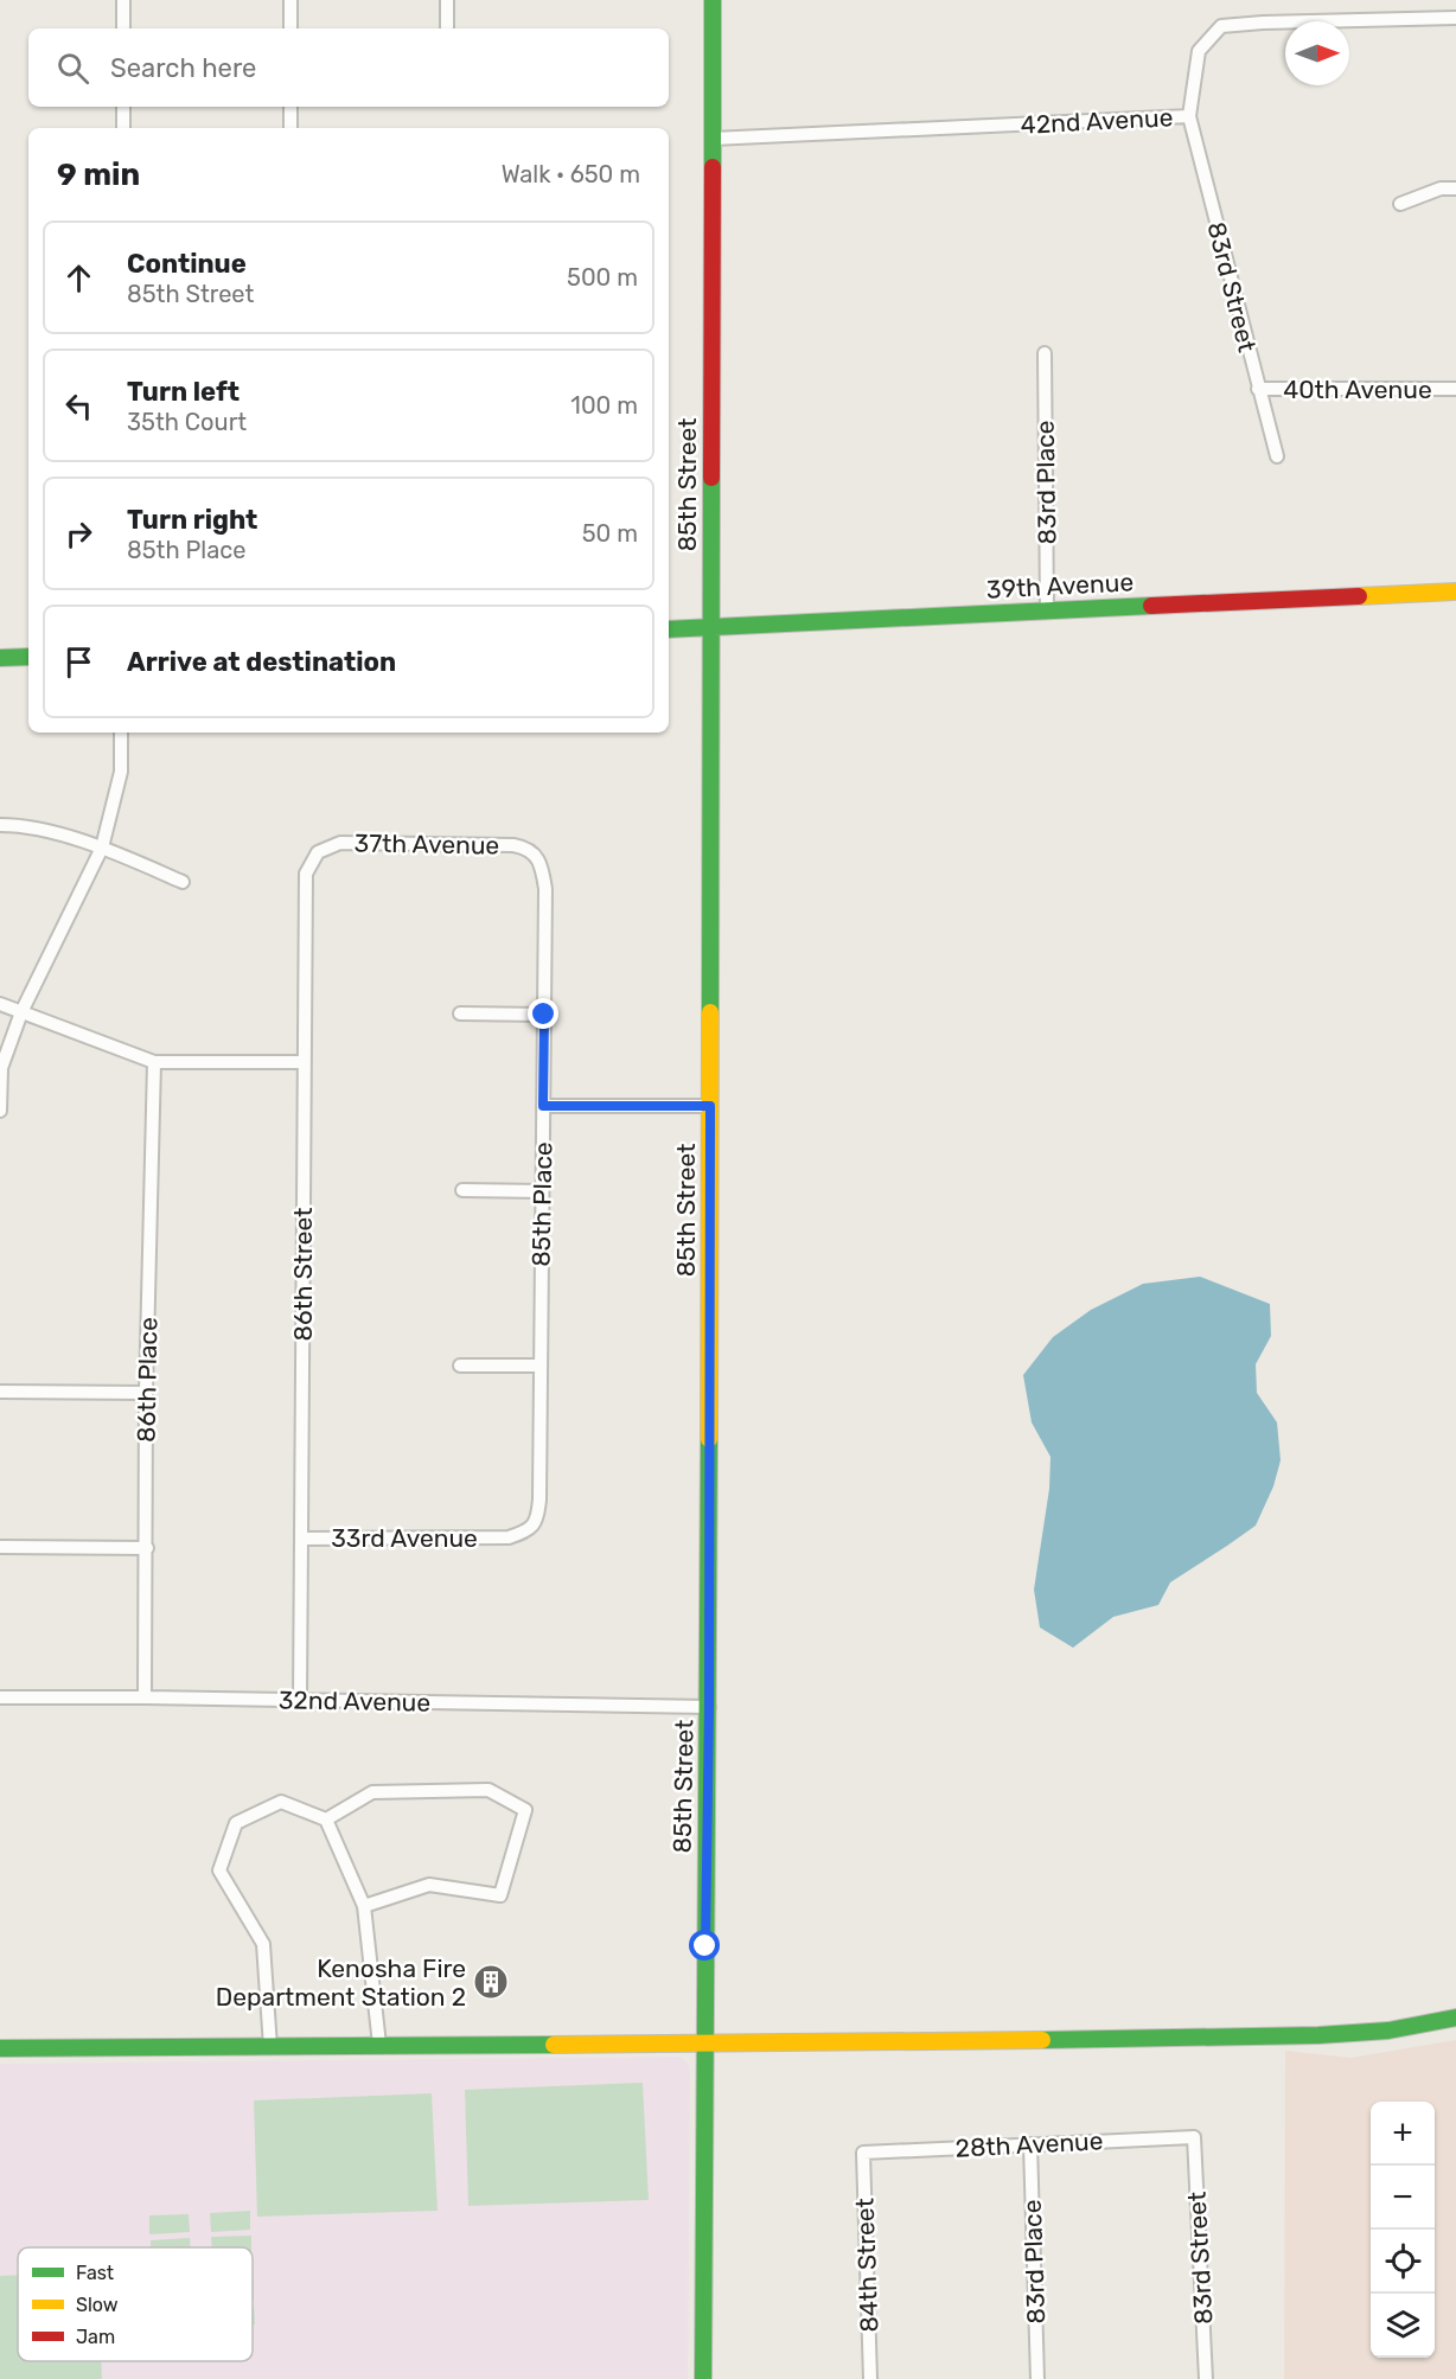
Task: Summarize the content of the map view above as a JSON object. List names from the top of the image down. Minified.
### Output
{"streets":{"street":["42nd Avenue","83rd Street","40th Avenue","83rd Place","85th Street","39th Avenue","37th Avenue","85th Place","86th Street","86th Place","33rd Avenue","32nd Avenue","28th Avenue","84th Street"]},"crossings":[["42nd Avenue","83rd Street"],["42nd Avenue","85th Street"],["83rd Street","40th Avenue"],["83rd Street","28th Avenue"],["83rd Place","39th Avenue"],["83rd Place","28th Avenue"],["85th Street","39th Avenue"],["85th Street","32nd Avenue"],["37th Avenue","85th Place"],["37th Avenue","86th Street"],["85th Place","33rd Avenue"],["86th Street","33rd Avenue"],["86th Street","32nd Avenue"],["86th Place","32nd Avenue"],["28th Avenue","84th Street"]],"places":{"building":["Kenosha Fire Department Station 2"]},"legend":["Fast","Slow","Jam"],"north":"right","page":{"search":"Search here","heading":["9 min","Walk · 650 m"],"list":[["Continue","85th Street","500 m"],["Turn left","35th Court","100 m"],["Turn right","85th Place","50 m"],"Arrive at destination"],"map_buttons":["+","−"]}}
